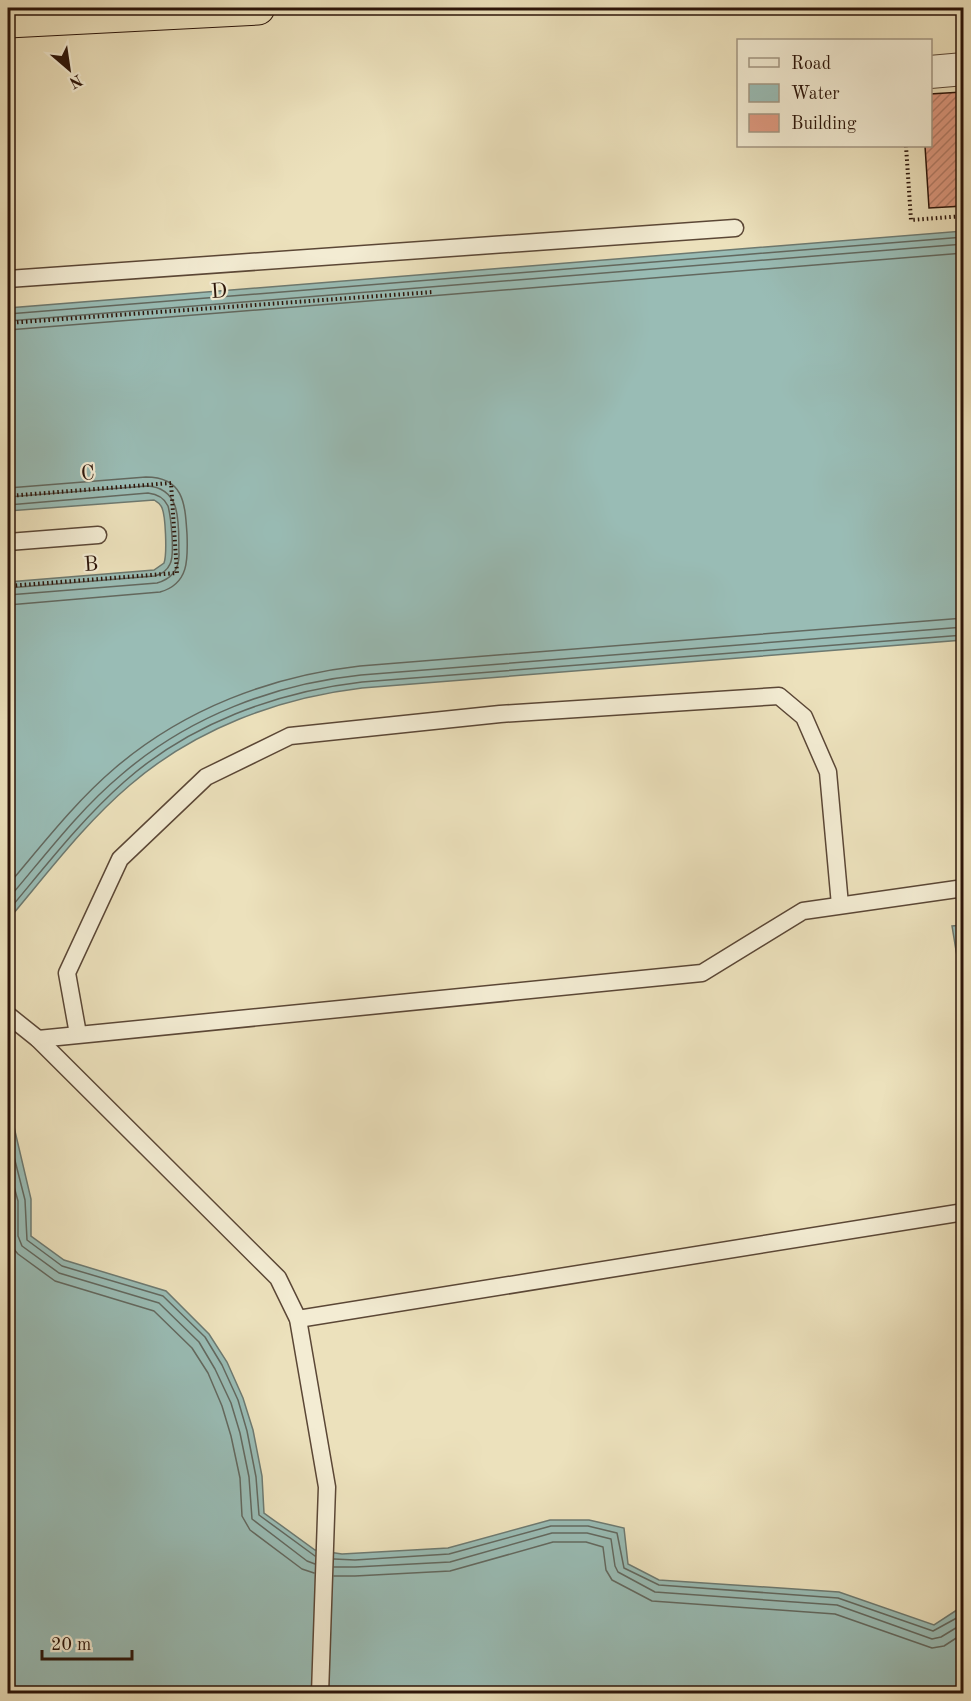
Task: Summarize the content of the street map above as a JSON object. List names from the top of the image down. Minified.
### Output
{"streets":{"path":["D","C","B"]},"crossings":[["C","B"]],"legend":["Road","Water","Building"],"scale_bar":"20 m","north":"bottom right"}
